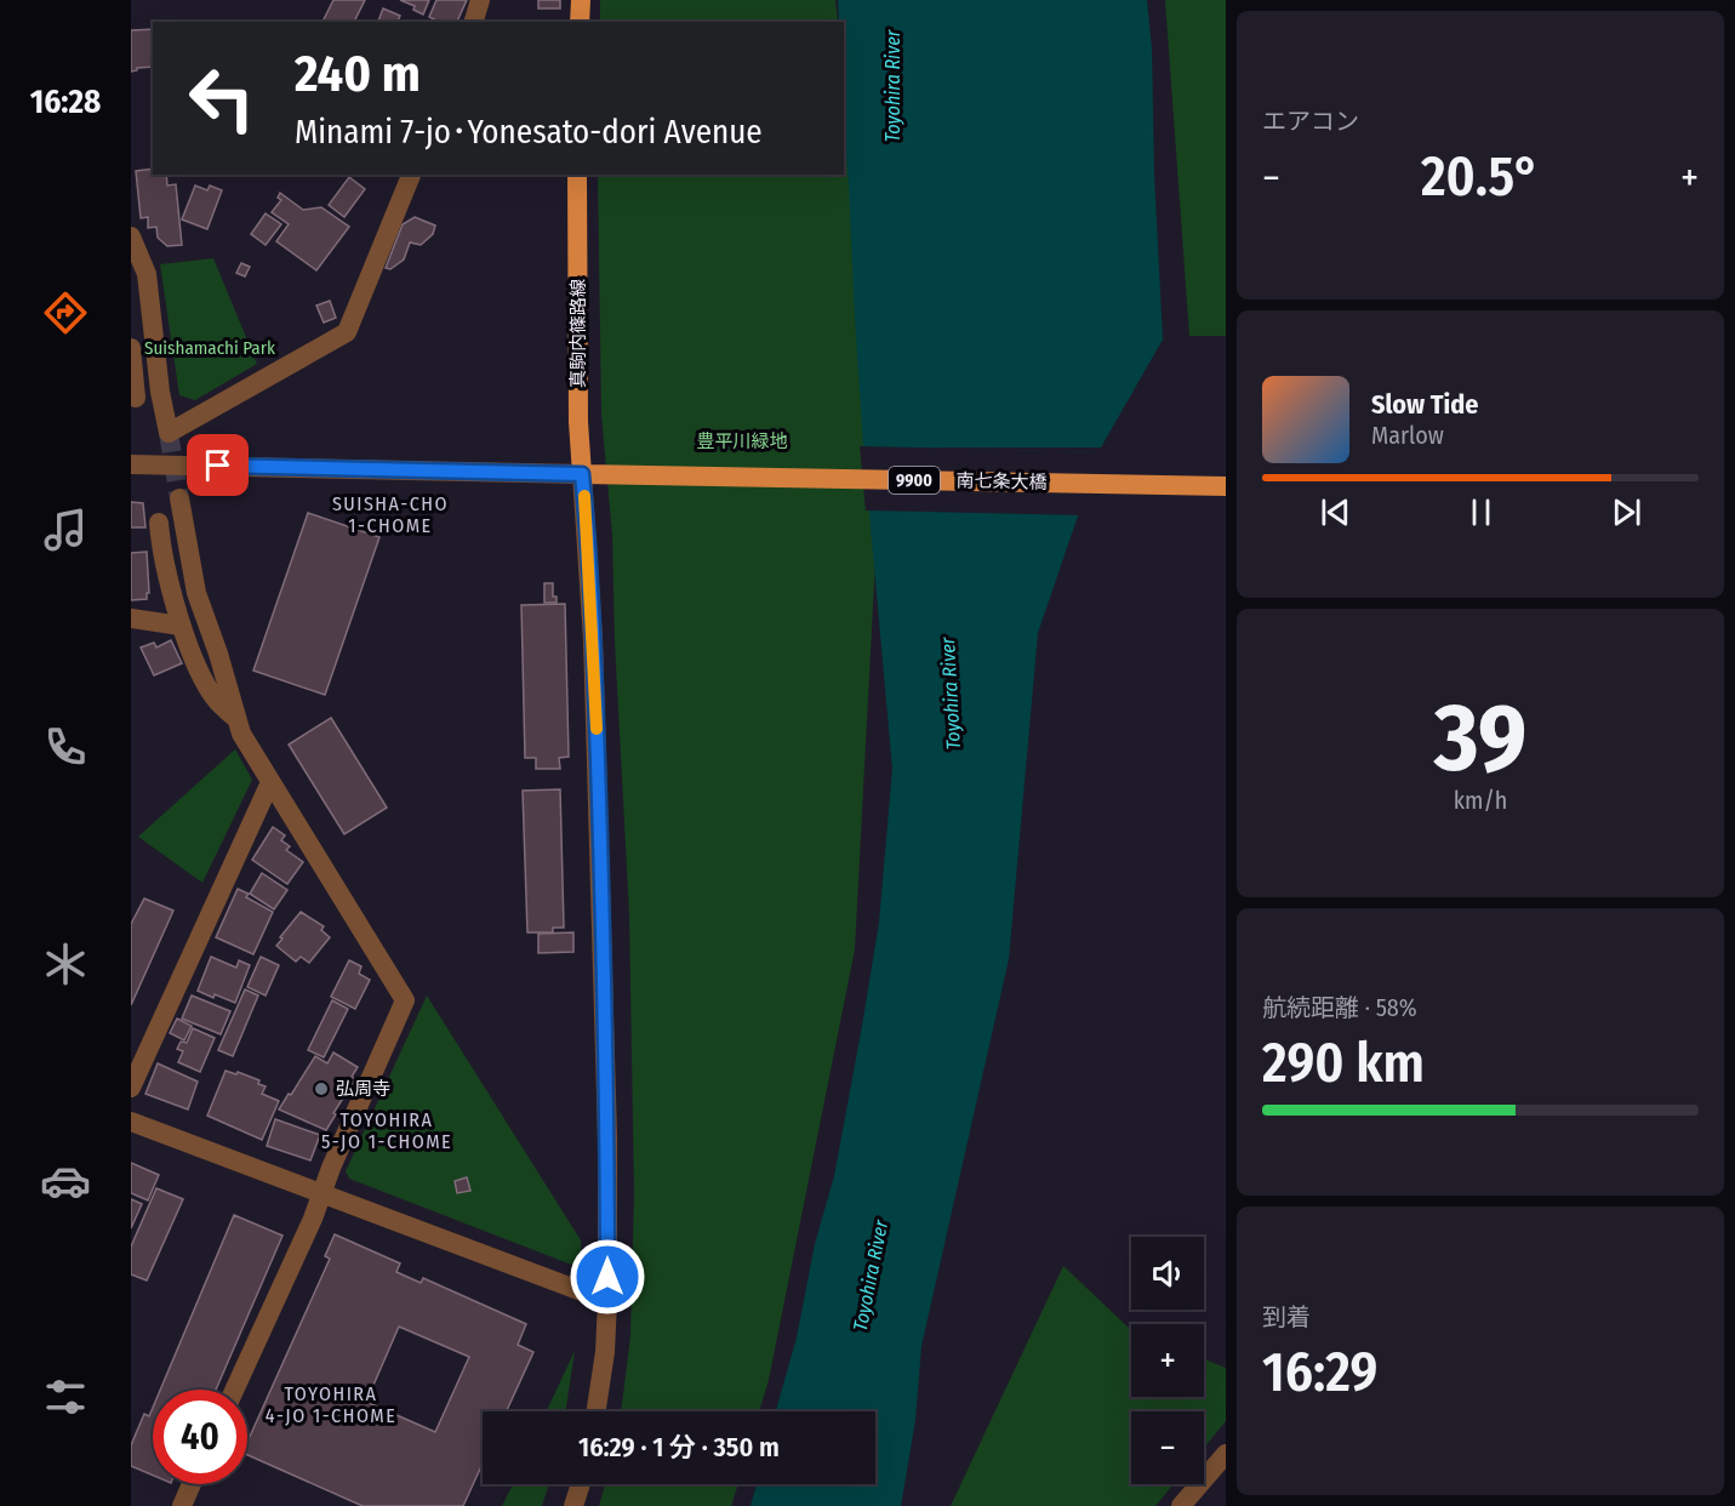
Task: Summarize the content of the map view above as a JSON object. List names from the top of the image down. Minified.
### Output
{"streets":{"main road":["真駒内篠路線","9900","南七条大橋"]},"crossings":[["真駒内篠路線","南七条大橋"]],"districts":["SUISHA-CHO 1-CHOME","TOYOHIRA 5-JO 1-CHOME","TOYOHIRA 4-JO 1-CHOME"],"water":["Toyohira River"],"parks":["Suishamachi Park","豊平川緑地"],"places":["弘周寺"],"page":{"tabs":"16:28","tile":["エアコン",["39","km/h"],["航続距離 · 58%","290 km"],["到着","16:29"]],"turn":["240 m","Minami 7-jo･Yonesato-dori Avenue"],"heat":["−","20.5°","+"],"song":["Slow Tide","Marlow"],"map_buttons":["+","−"],"limit":"40","trip":"16:29 · 1 分 · 350 m"}}
